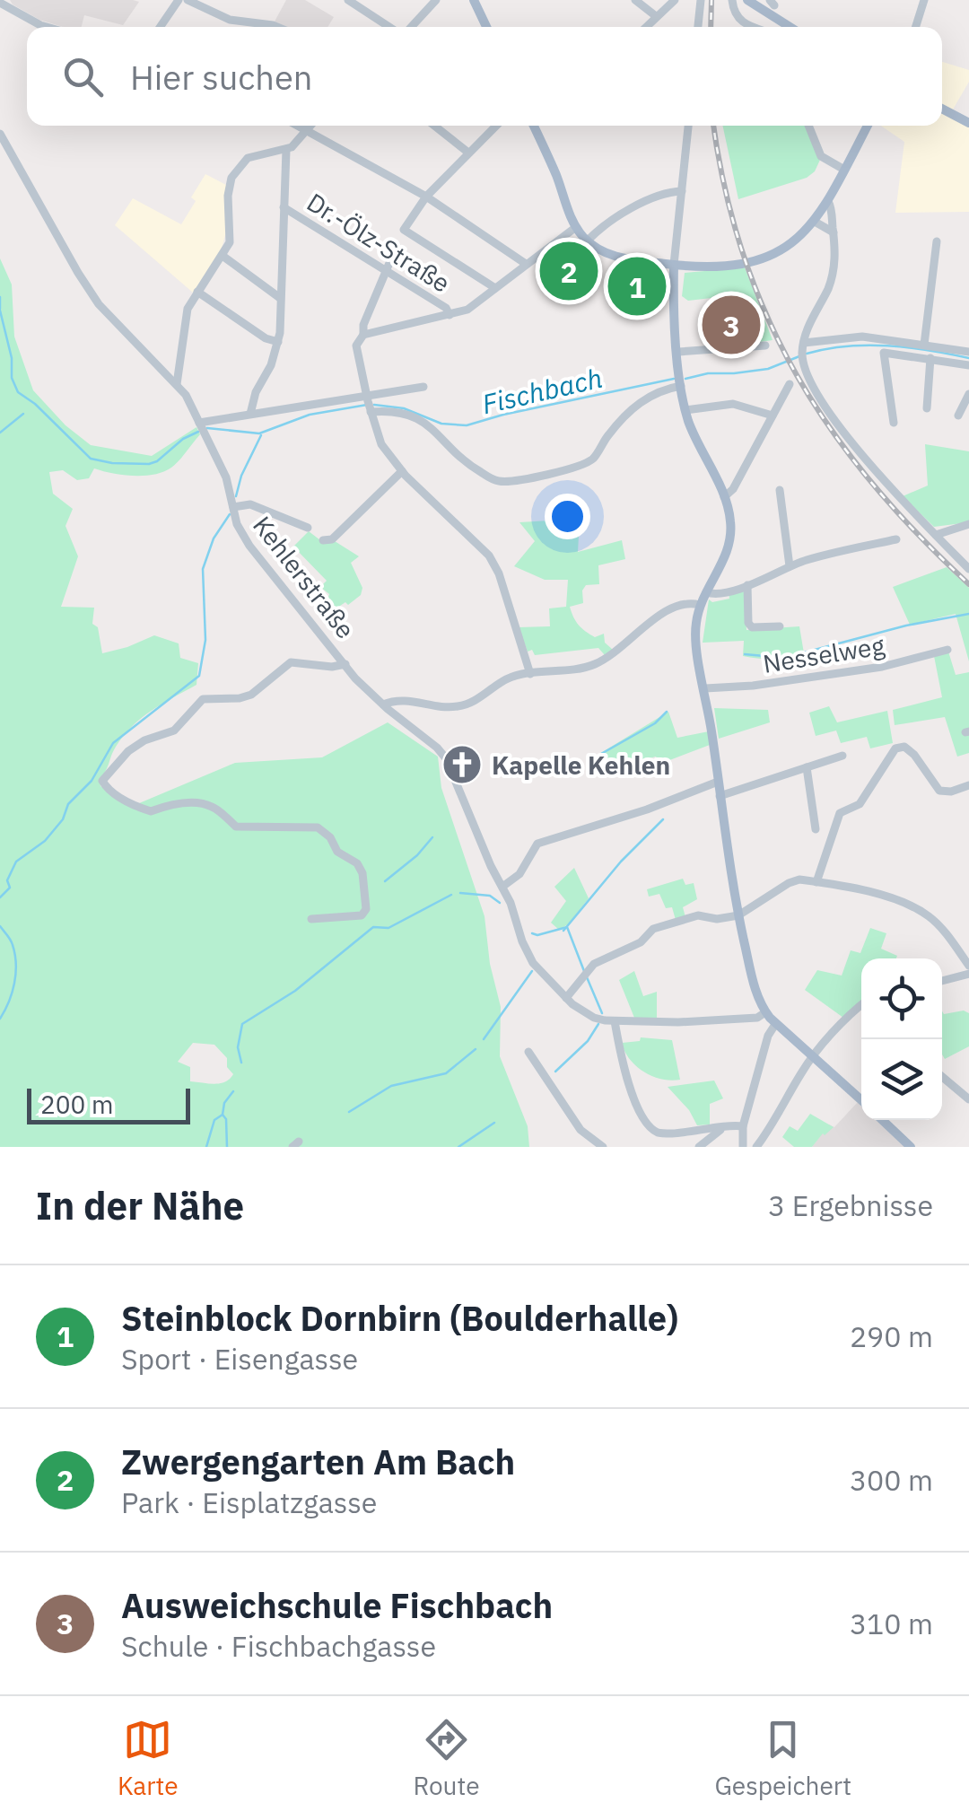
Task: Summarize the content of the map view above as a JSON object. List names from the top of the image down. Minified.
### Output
{"streets":{"street":["Dr.-Ölz-Straße","Kehlerstraße","Nesselweg"]},"water":["Fischbach"],"places":{"church":["Kapelle Kehlen"]},"scale_bar":"200 m","page":{"search":"Hier suchen","pins":["2","1","3"],"scale":"200 m","heading":["In der Nähe","3 Ergebnisse"],"list":[{"mark":"1","name":"Steinblock Dornbirn (Boulderhalle)","note":"Sport · Eisengasse","value":"290 m"},{"mark":"2","name":"Zwergengarten Am Bach","note":"Park · Eisplatzgasse","value":"300 m"},{"mark":"3","name":"Ausweichschule Fischbach","note":"Schule · Fischbachgasse","value":"310 m"}],"nav":["Karte","Route","Gespeichert"]}}
